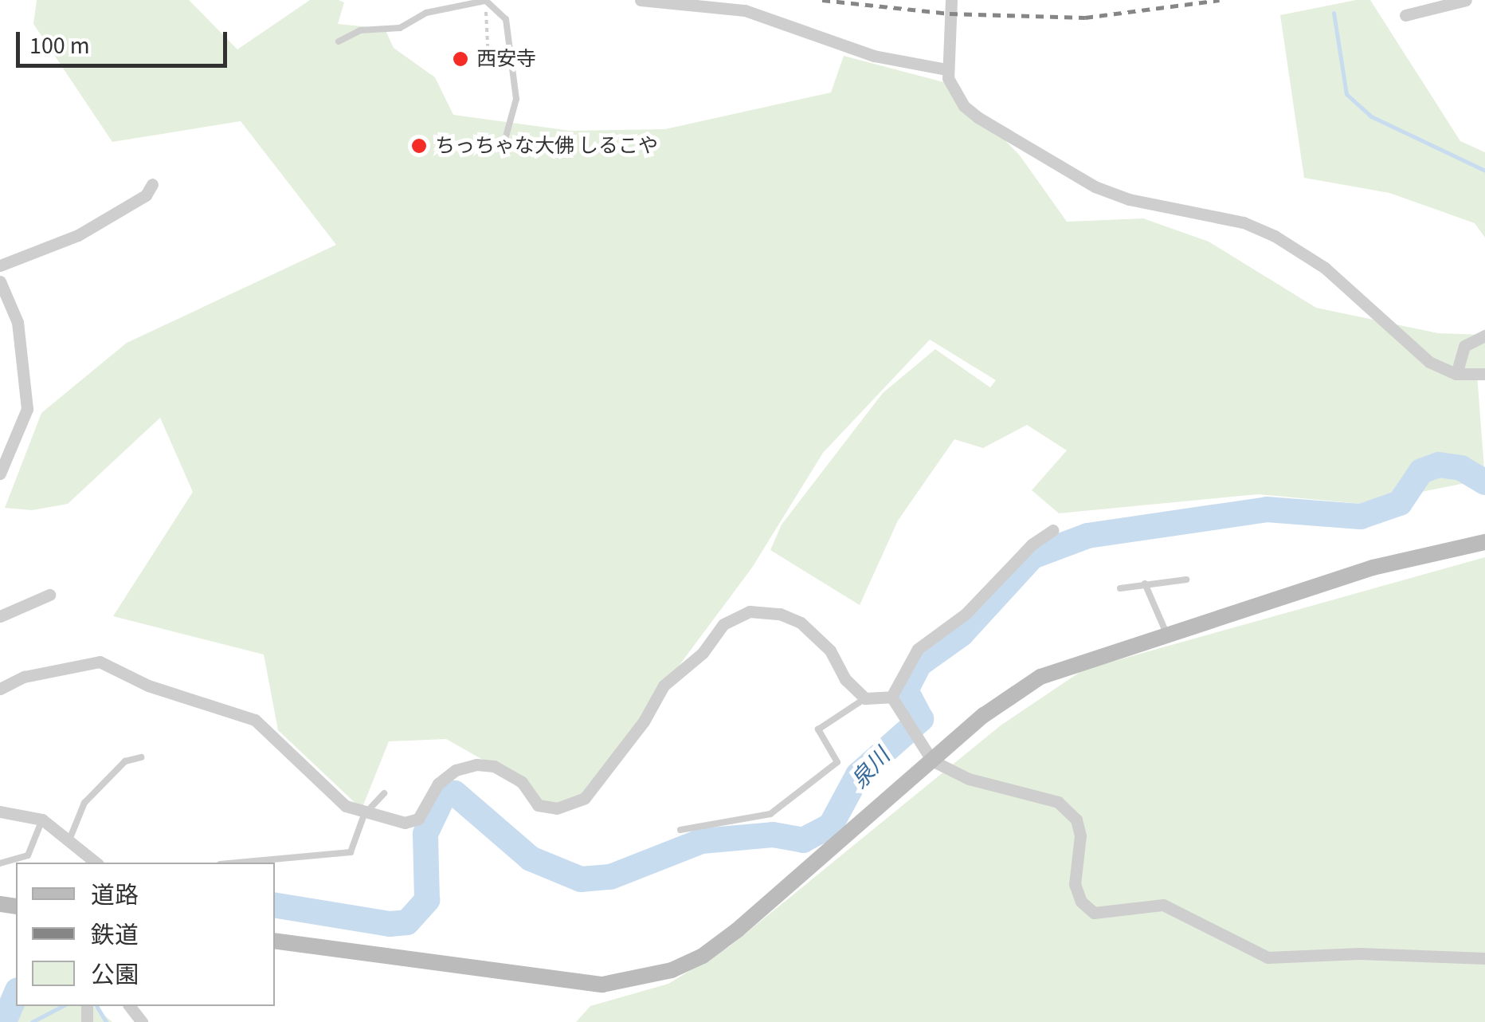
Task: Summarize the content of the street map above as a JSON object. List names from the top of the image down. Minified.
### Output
{"water":["泉川"],"places":["西安寺","ちっちゃな大佛 しるこや"],"legend":["道路","鉄道","公園"],"scale_bar":"100 m"}
